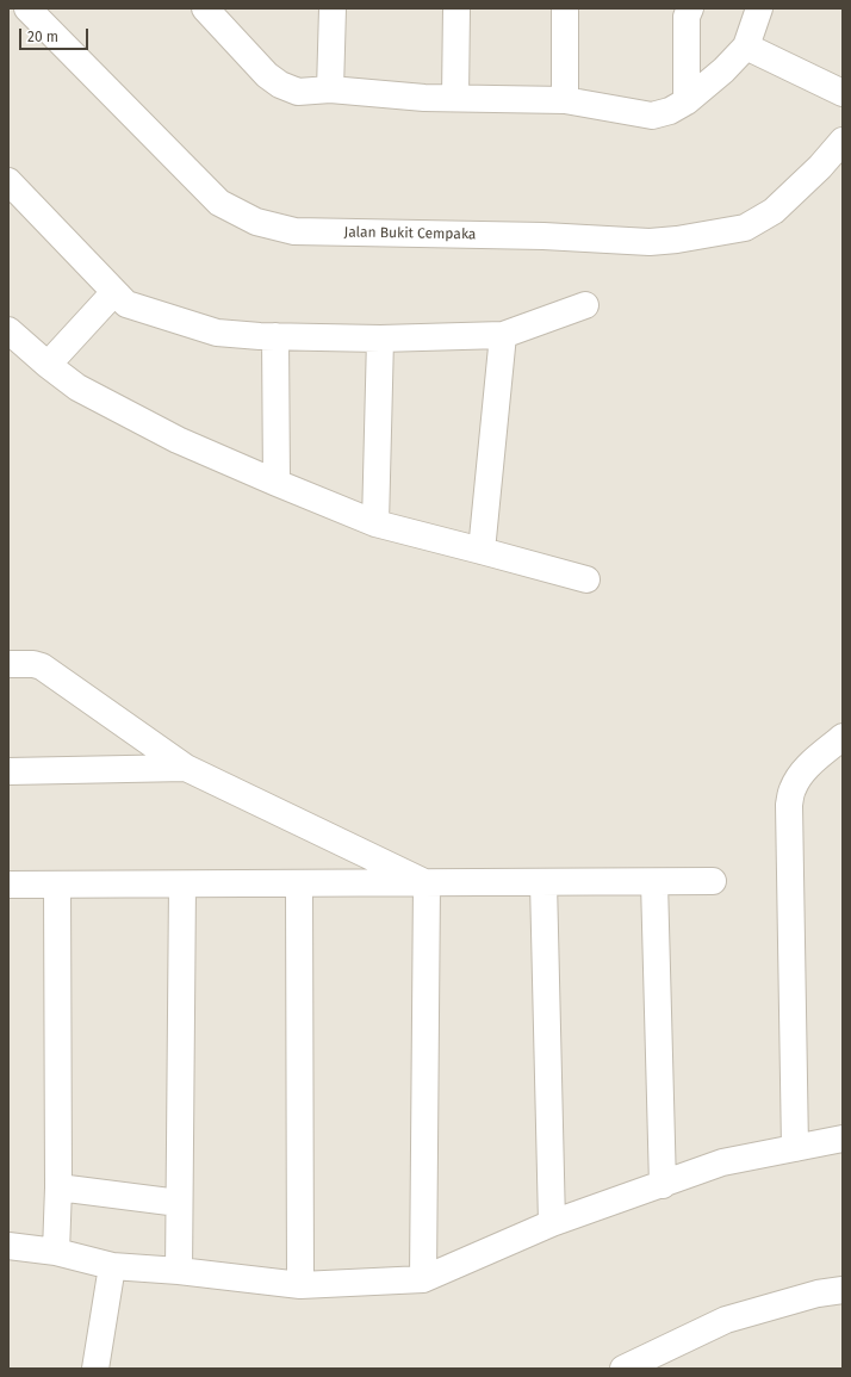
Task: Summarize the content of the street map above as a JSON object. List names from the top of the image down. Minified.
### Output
{"streets":{"street":["Jalan Bukit Cempaka"]},"scale_bar":"20 m"}
